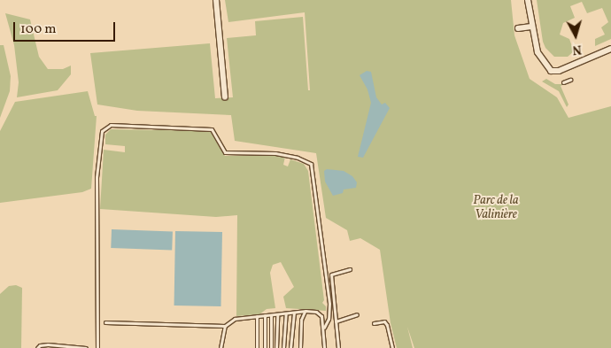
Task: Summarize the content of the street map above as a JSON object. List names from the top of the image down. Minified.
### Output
{"parks":["Parc de la Valinière"],"scale_bar":"100 m","north":"bottom"}
